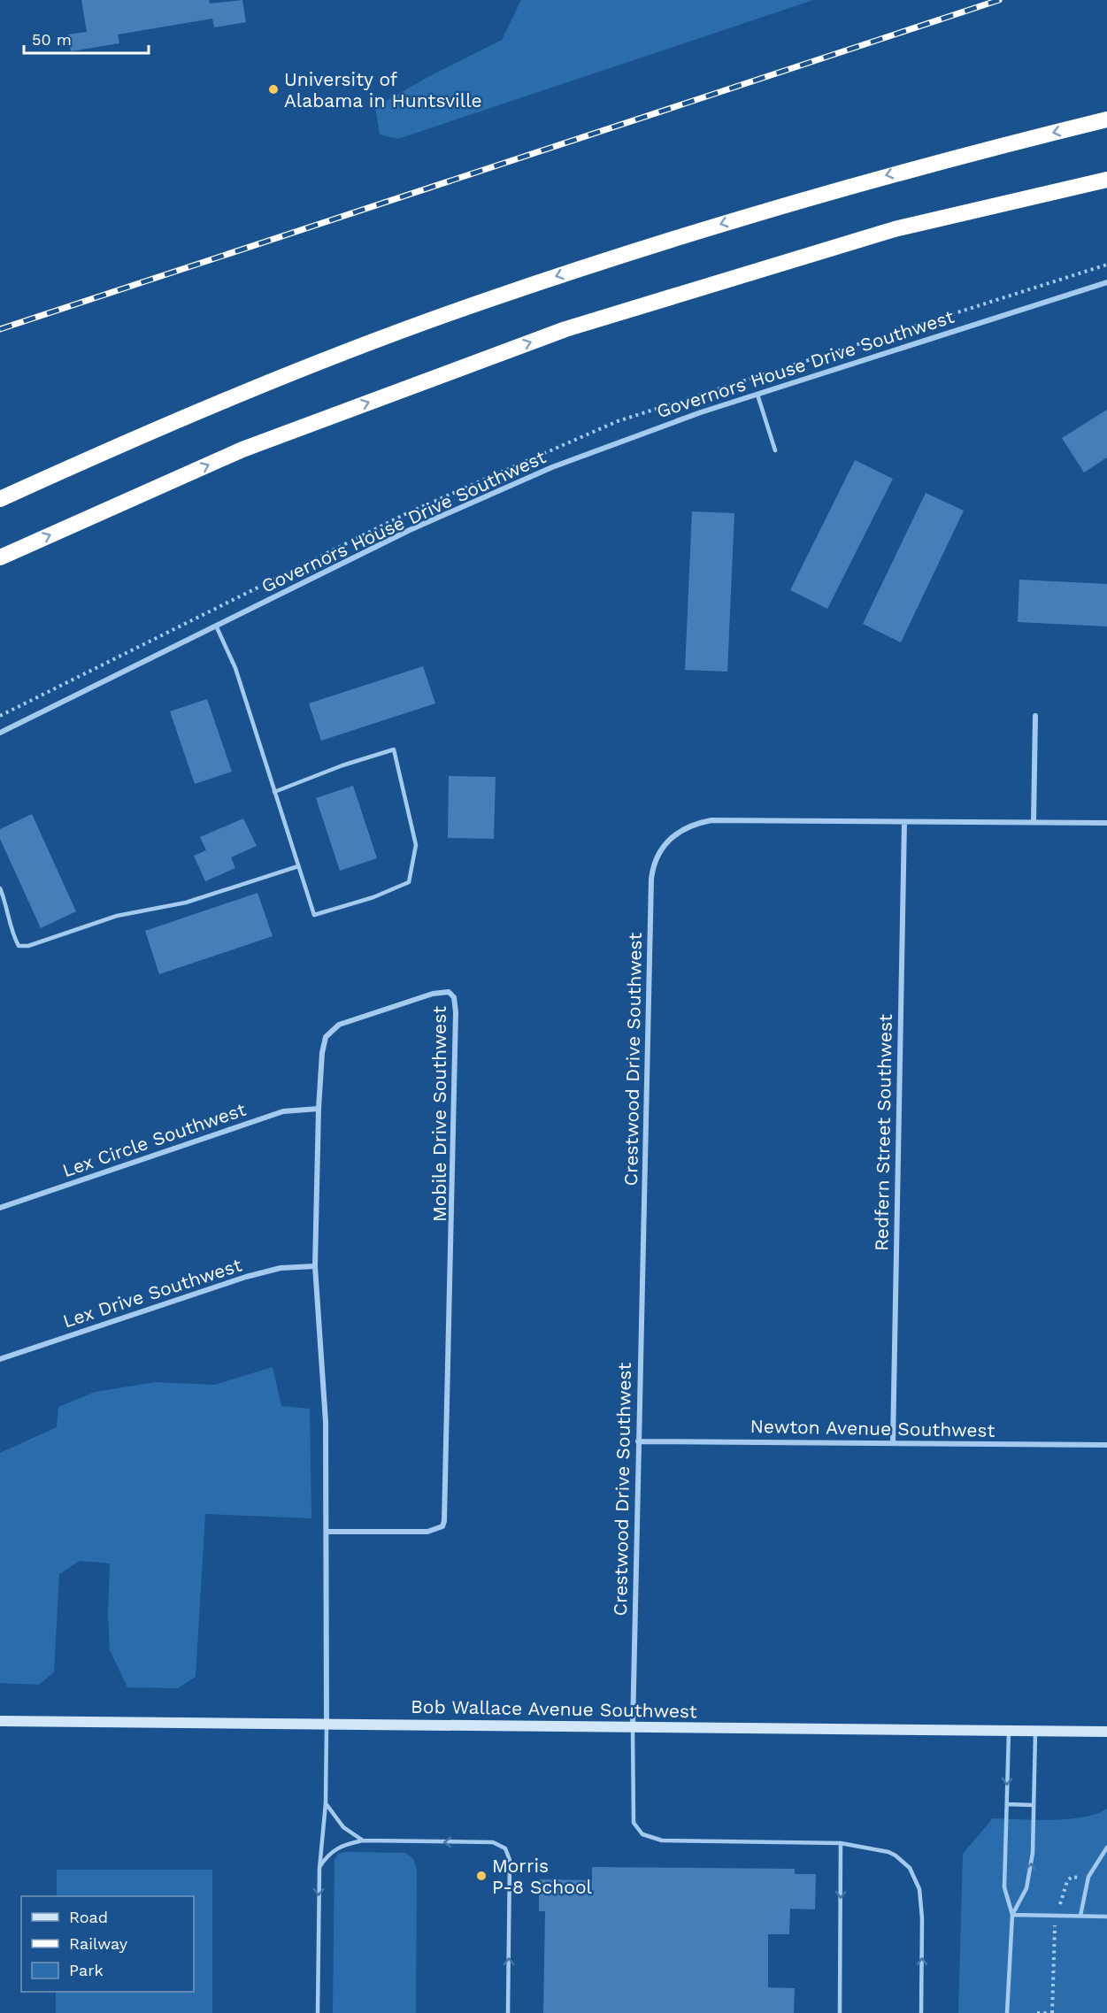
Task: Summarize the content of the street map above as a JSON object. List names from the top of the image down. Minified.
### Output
{"streets":{"main road":["Bob Wallace Avenue Southwest"],"street":["Governors House Drive Southwest","Crestwood Drive Southwest","Mobile Drive Southwest","Redfern Street Southwest","Lex Circle Southwest","Lex Drive Southwest","Newton Avenue Southwest"]},"crossings":[["Crestwood Drive Southwest","Redfern Street Southwest"],["Crestwood Drive Southwest","Newton Avenue Southwest"],["Crestwood Drive Southwest","Bob Wallace Avenue Southwest"],["Mobile Drive Southwest","Lex Circle Southwest"],["Mobile Drive Southwest","Lex Drive Southwest"],["Mobile Drive Southwest","Bob Wallace Avenue Southwest"],["Redfern Street Southwest","Newton Avenue Southwest"]],"places":["University of Alabama in Huntsville","Morris P-8 School"],"legend":["Road","Railway","Park"],"scale_bar":"50 m"}
